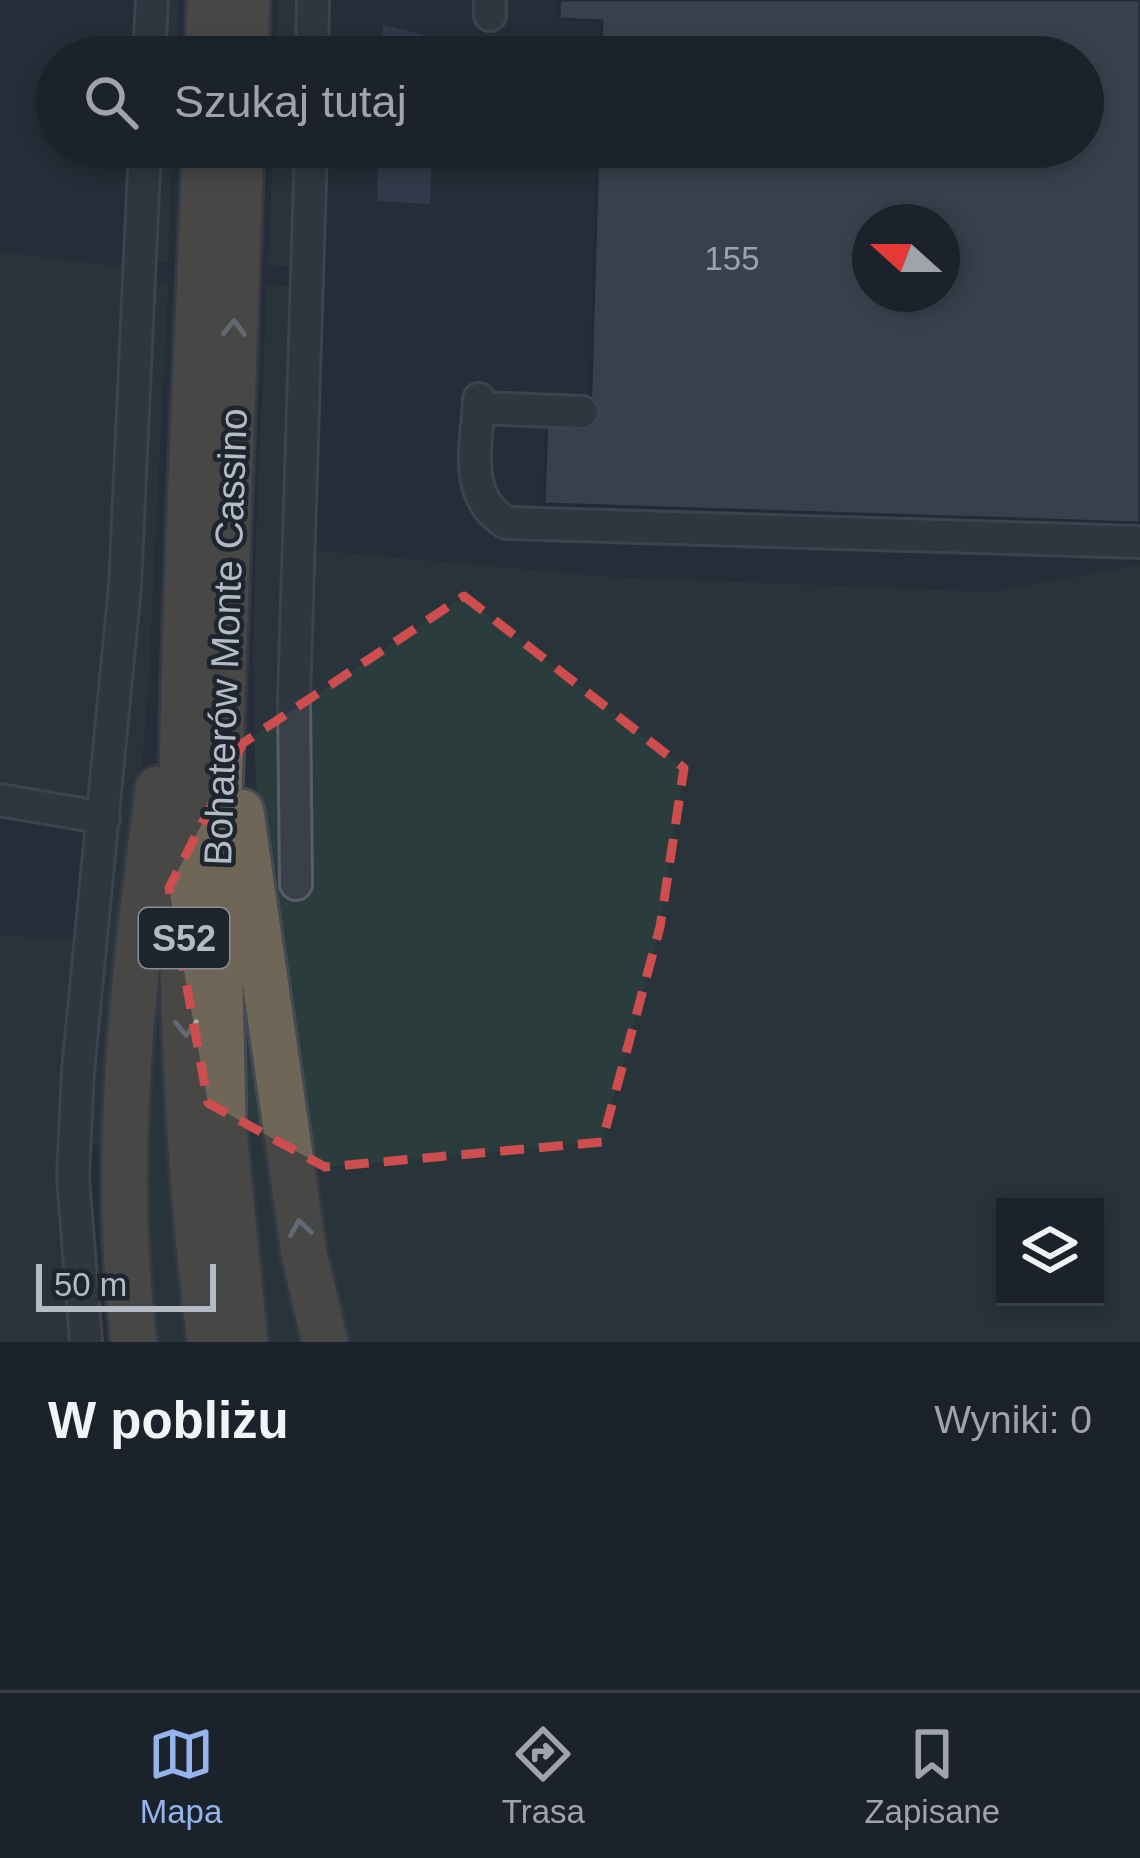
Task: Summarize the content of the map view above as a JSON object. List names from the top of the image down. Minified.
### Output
{"streets":{"highway":["Bohaterów Monte Cassino","S52"]},"house_numbers":["155"],"scale_bar":"50 m","north":"left","page":{"search":"Szukaj tutaj","scale":"50 m","heading":["W pobliżu","Wyniki: 0"],"nav":["Mapa","Trasa","Zapisane"]}}
